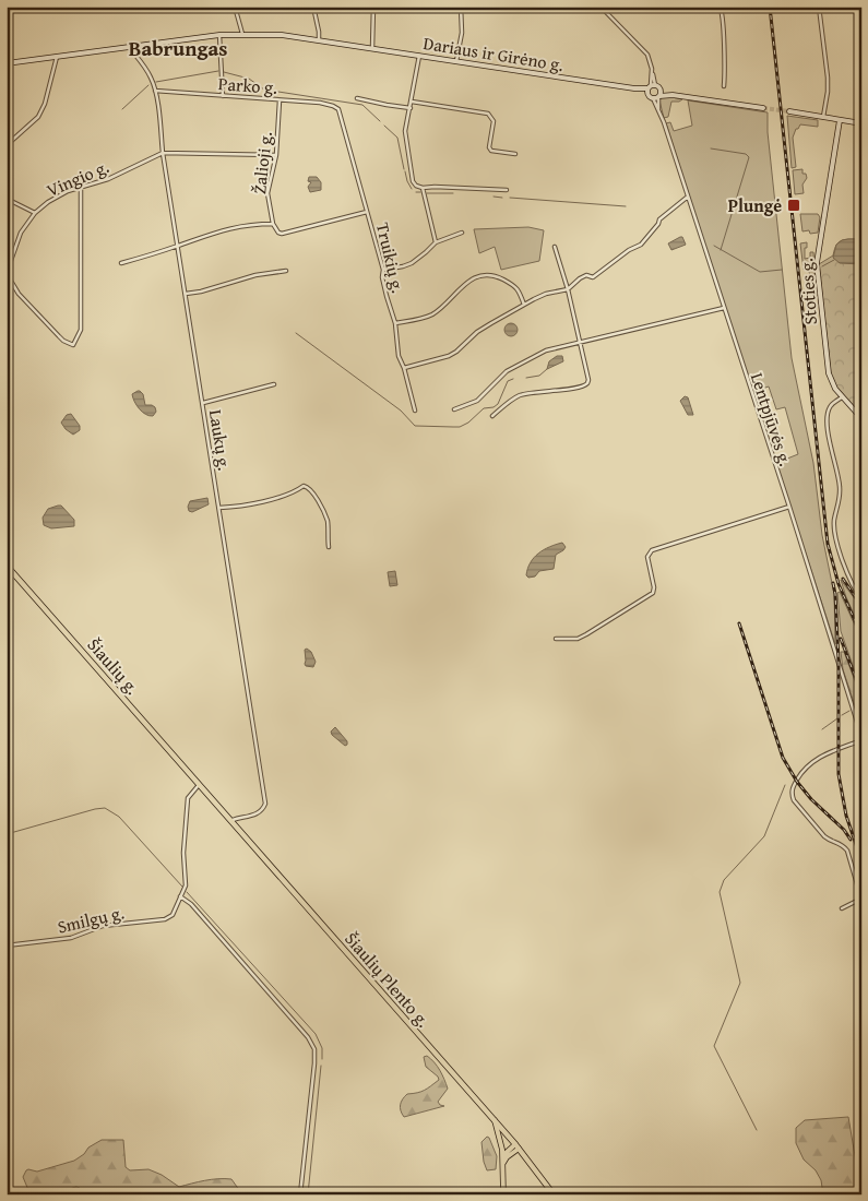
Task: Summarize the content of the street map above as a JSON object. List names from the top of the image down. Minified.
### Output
{"streets":{"highway":["Šiaulių g.","Šiaulių Plento g."],"main road":["Dariaus ir Girėno g.","Stoties g."],"street":["Parko g.","Žalioji g.","Vingio g.","Truikių g.","Lentpjūvės g.","Laukų g.","Smilgų g."]},"crossings":[["Dariaus ir Girėno g.","Lentpjūvės g."],["Dariaus ir Girėno g.","Laukų g."],["Parko g.","Žalioji g."],["Parko g.","Truikių g."],["Parko g.","Laukų g."],["Vingio g.","Laukų g."],["Laukų g.","Šiaulių Plento g."],["Šiaulių g.","Smilgų g."],["Šiaulių g.","Šiaulių Plento g."],["Smilgų g.","Šiaulių Plento g."]],"districts":["Babrungas"],"places":{"transit":["Plungė"]}}
